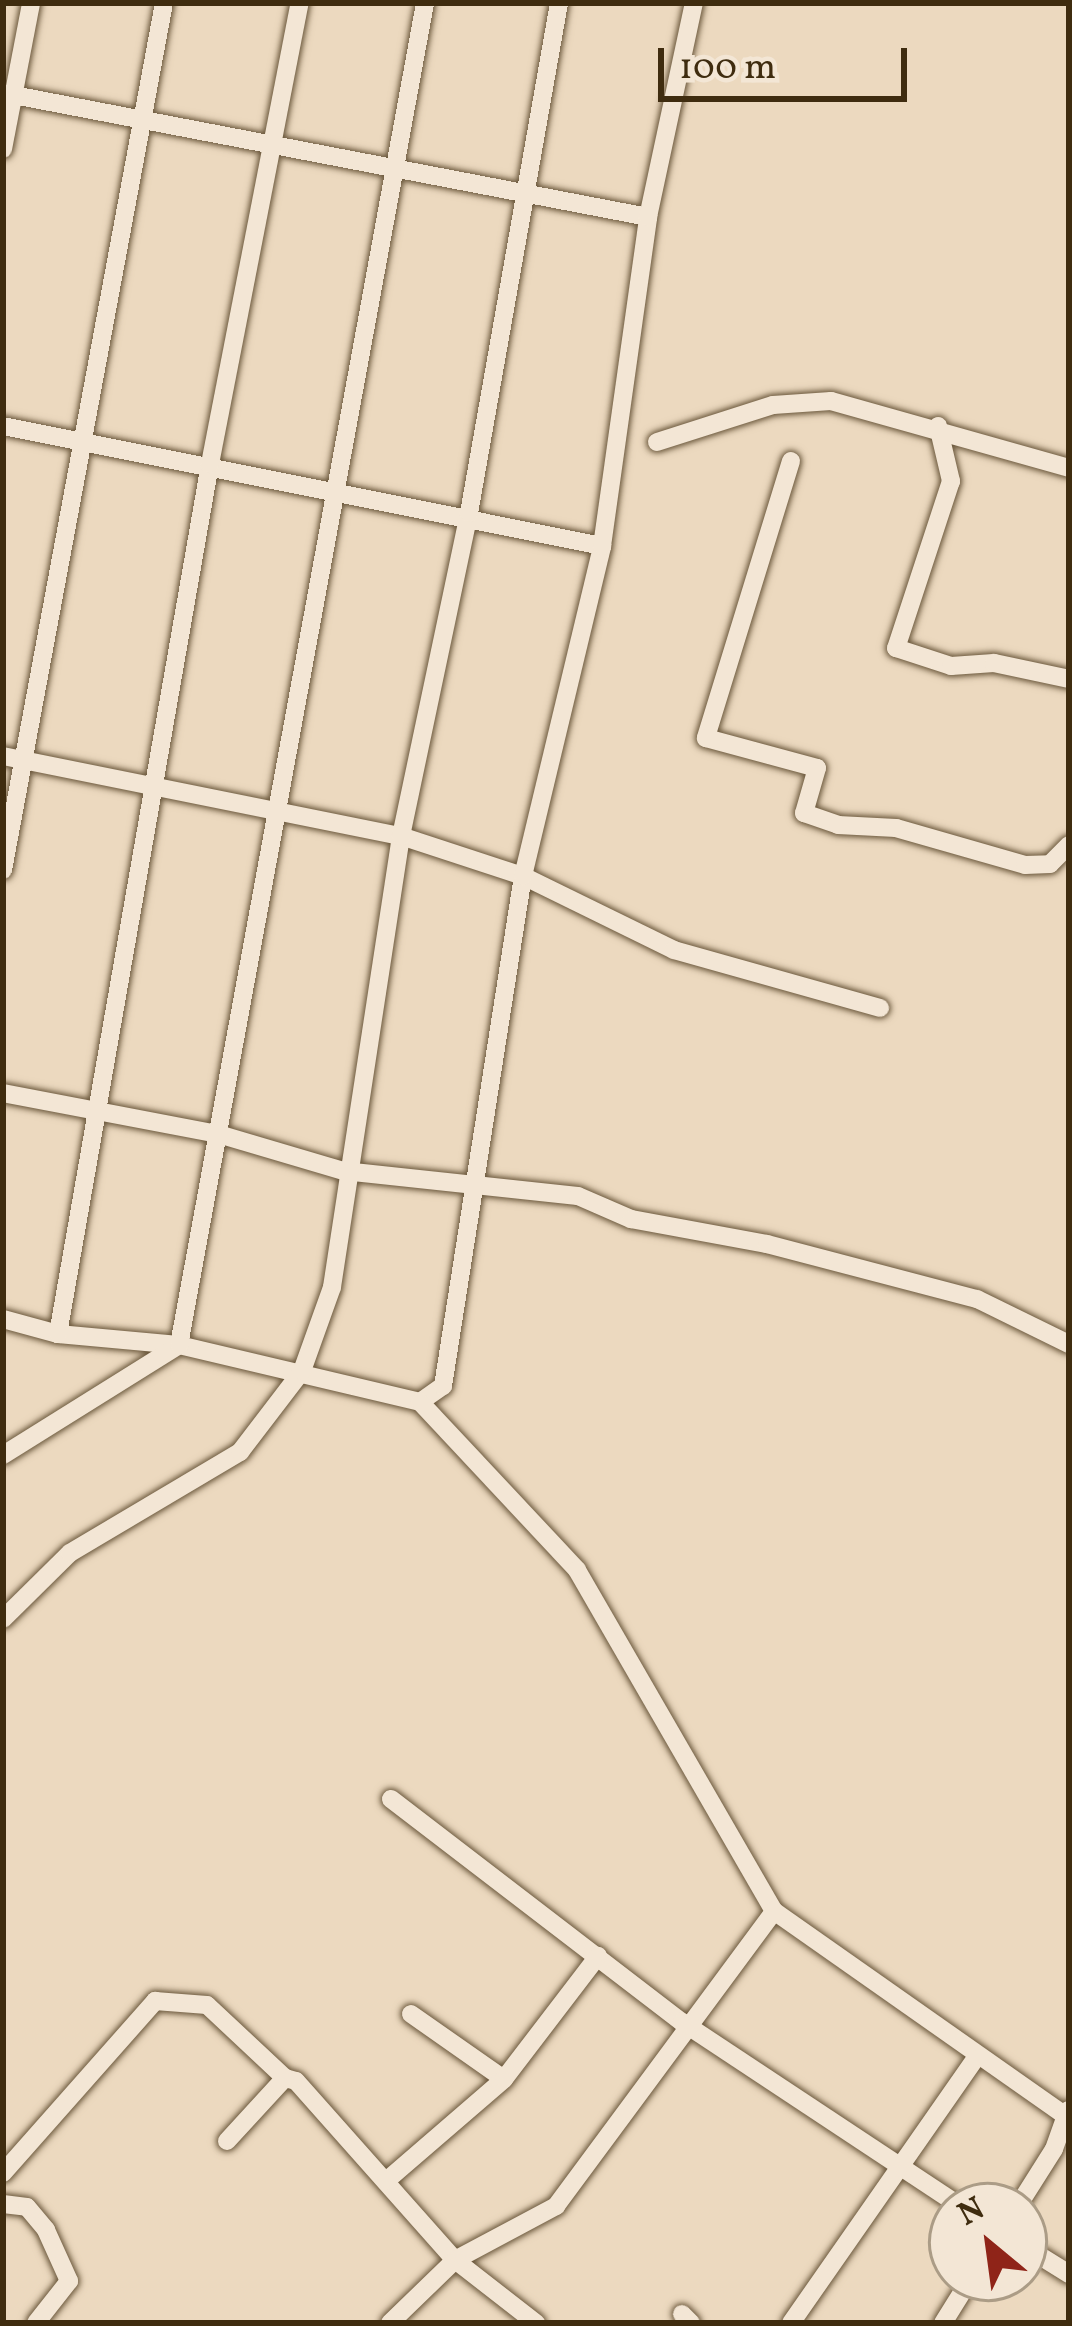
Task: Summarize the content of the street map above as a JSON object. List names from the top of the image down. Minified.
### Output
{"scale_bar":"100 m","north":"top left"}
